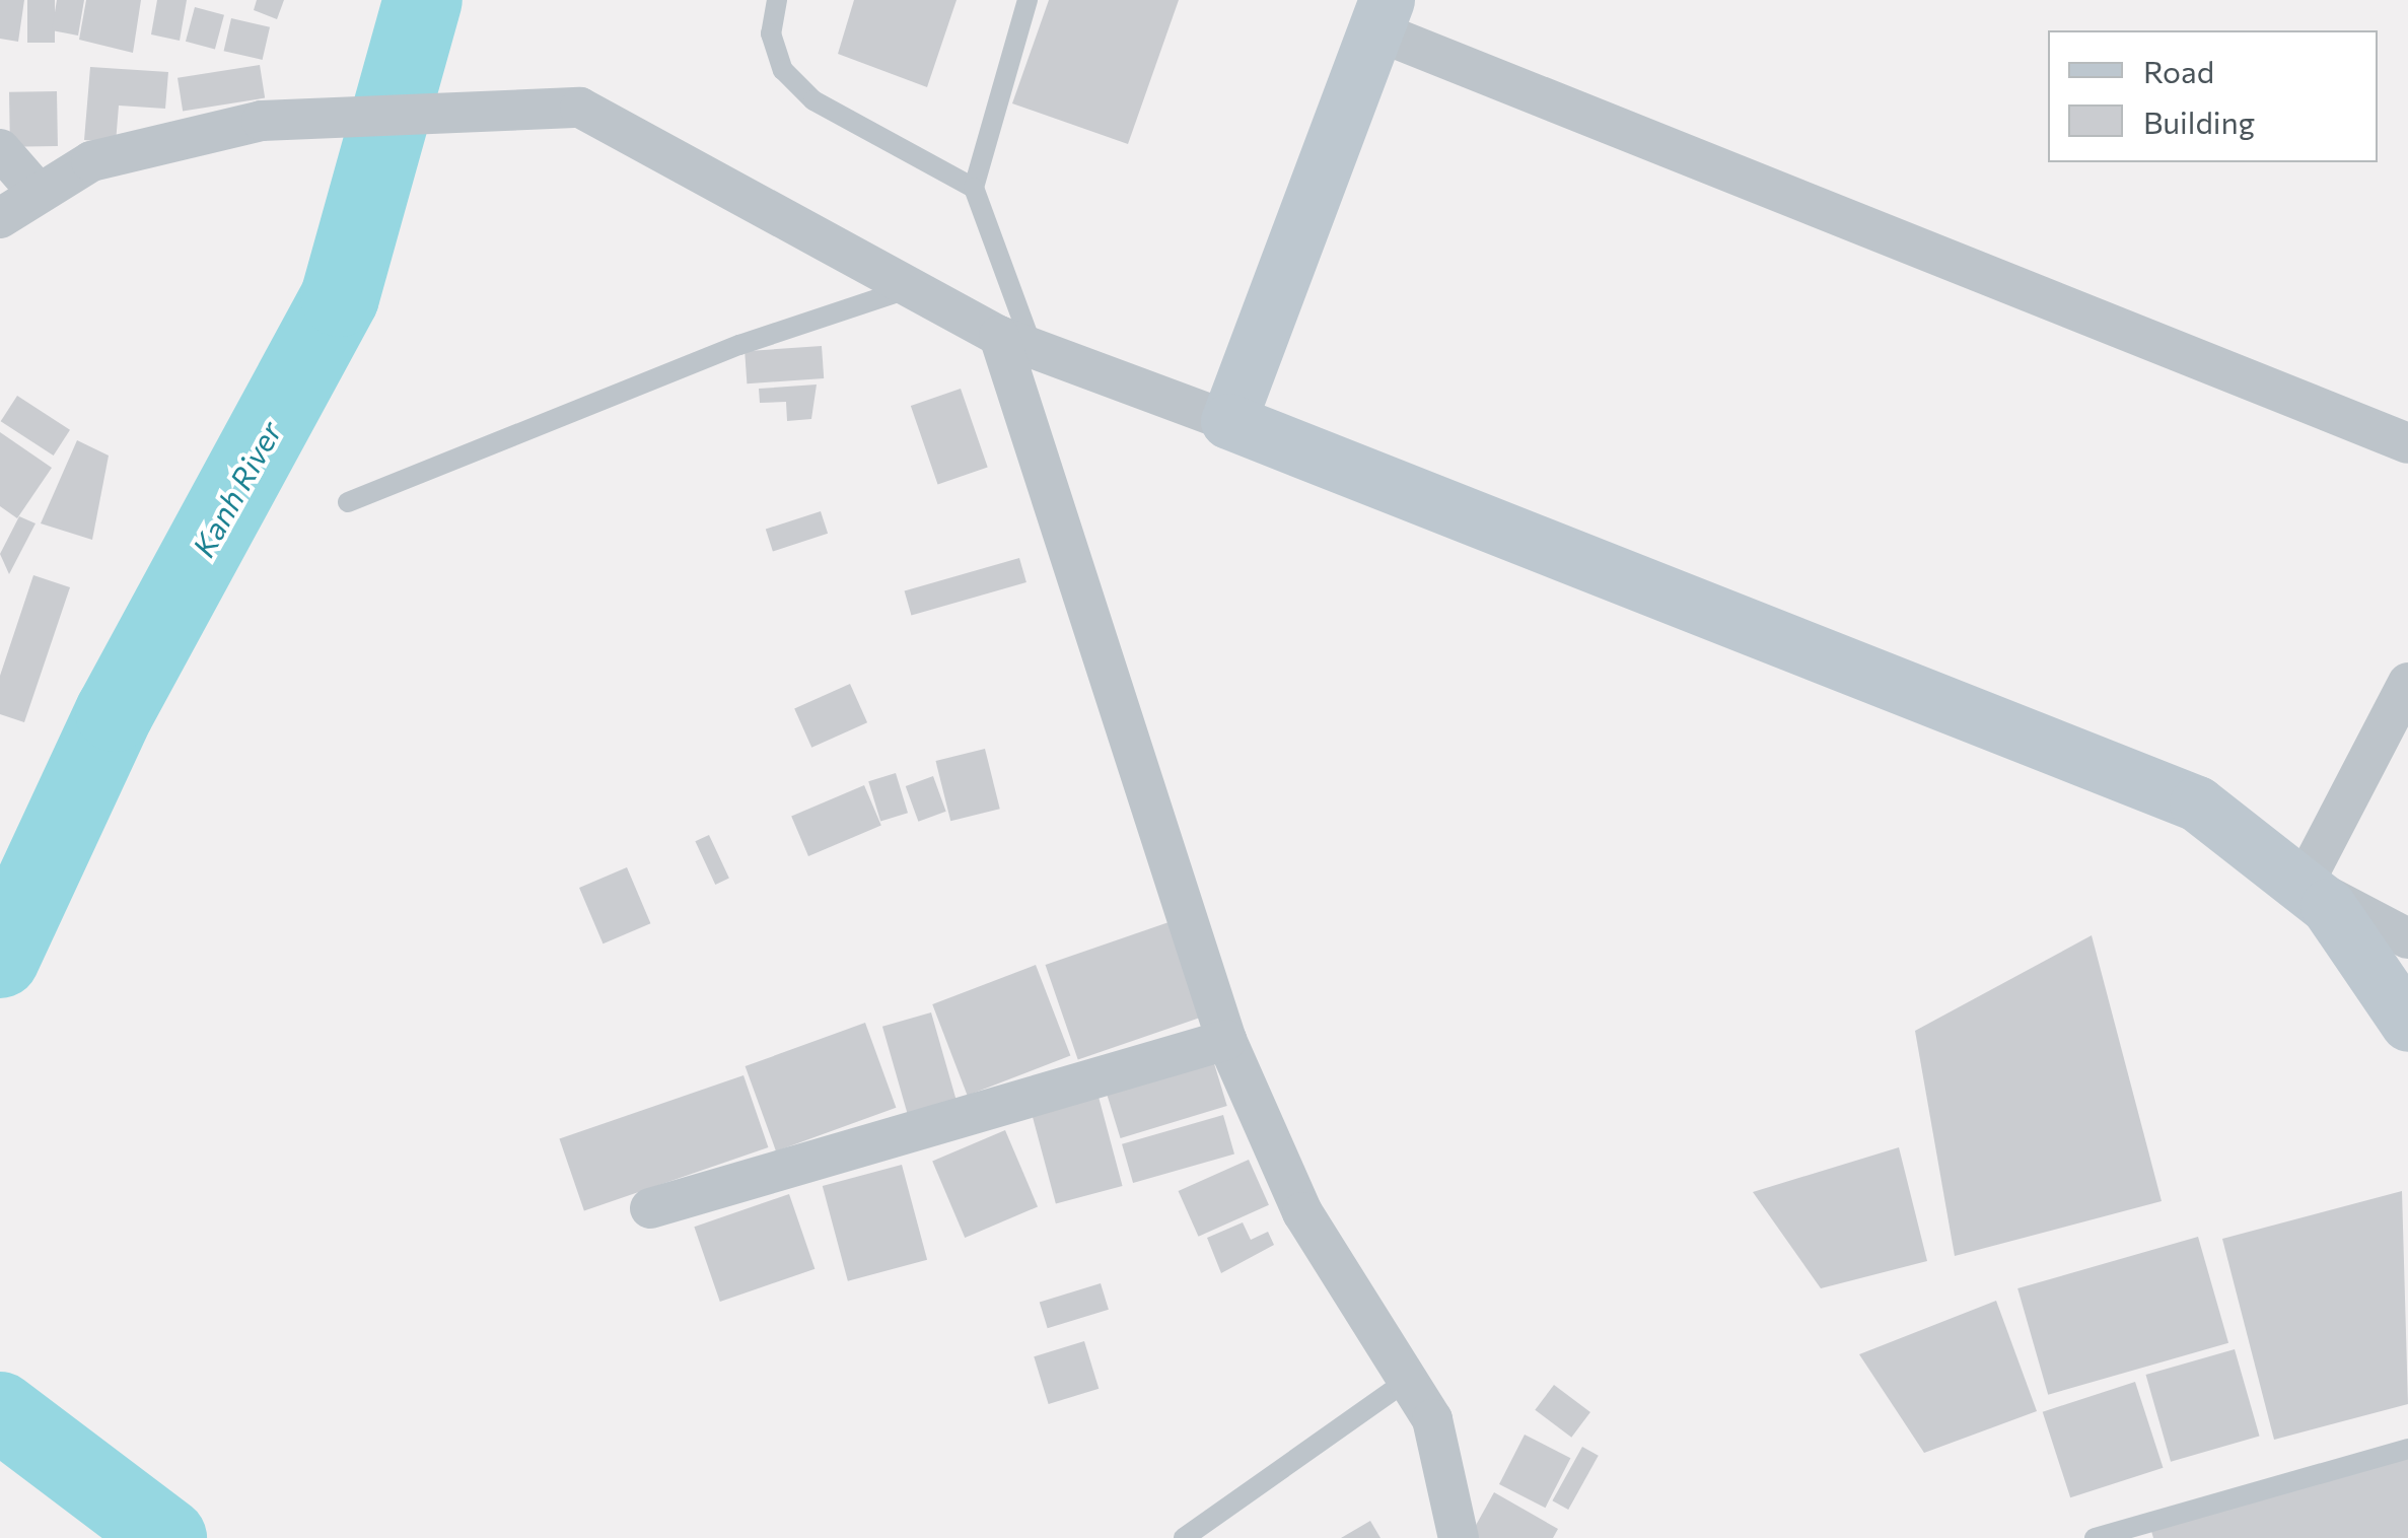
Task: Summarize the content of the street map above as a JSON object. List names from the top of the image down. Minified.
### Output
{"water":["Kanh River"],"legend":["Road","Building"]}
